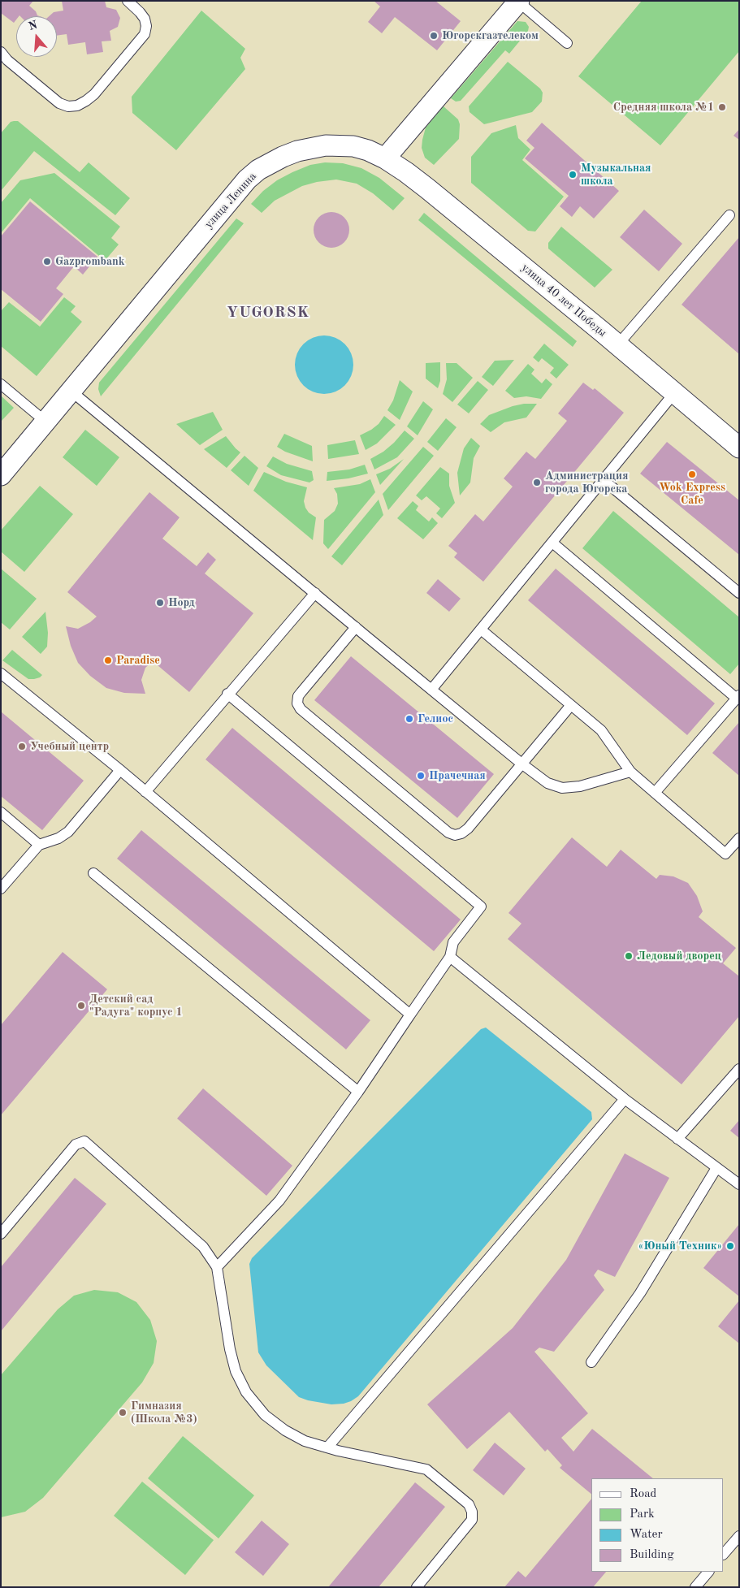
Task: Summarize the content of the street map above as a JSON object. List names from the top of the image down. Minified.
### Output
{"streets":{"street":["улица Ленина","улица 40 лет Победы"]},"crossings":[["улица Ленина","улица 40 лет Победы"]],"districts":["YUGORSK"],"places":["Югорскгазтелеком","Средняя школа №1","Музыкальная школа","Gazprombank","Wok Express Cafe","Администрация города Югорска","Норд","Paradise","Гелиос","Учебный центр","Прачечная","Ледовый дворец","Детский сад \"Радуга\" корпус 1","«Юный Техник»","Гимназия (Школа №3)"],"legend":["Road","Park","Water","Building"],"north":"top"}
